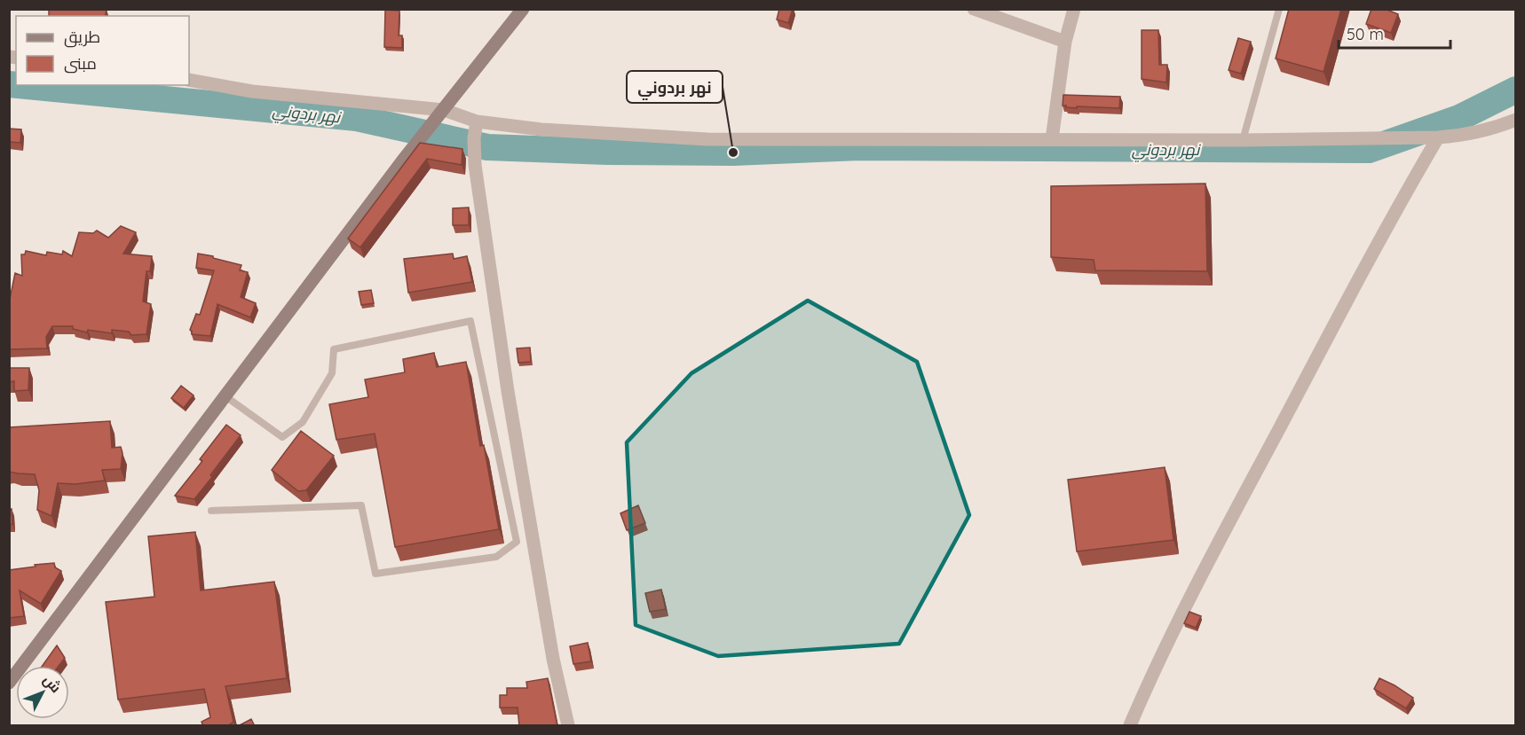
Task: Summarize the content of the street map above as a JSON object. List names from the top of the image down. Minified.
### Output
{"water":["نهر بردوني"],"places":["نهر بردوني"],"legend":["طريق","مبنى"],"scale_bar":"50 m","north":"top right"}
